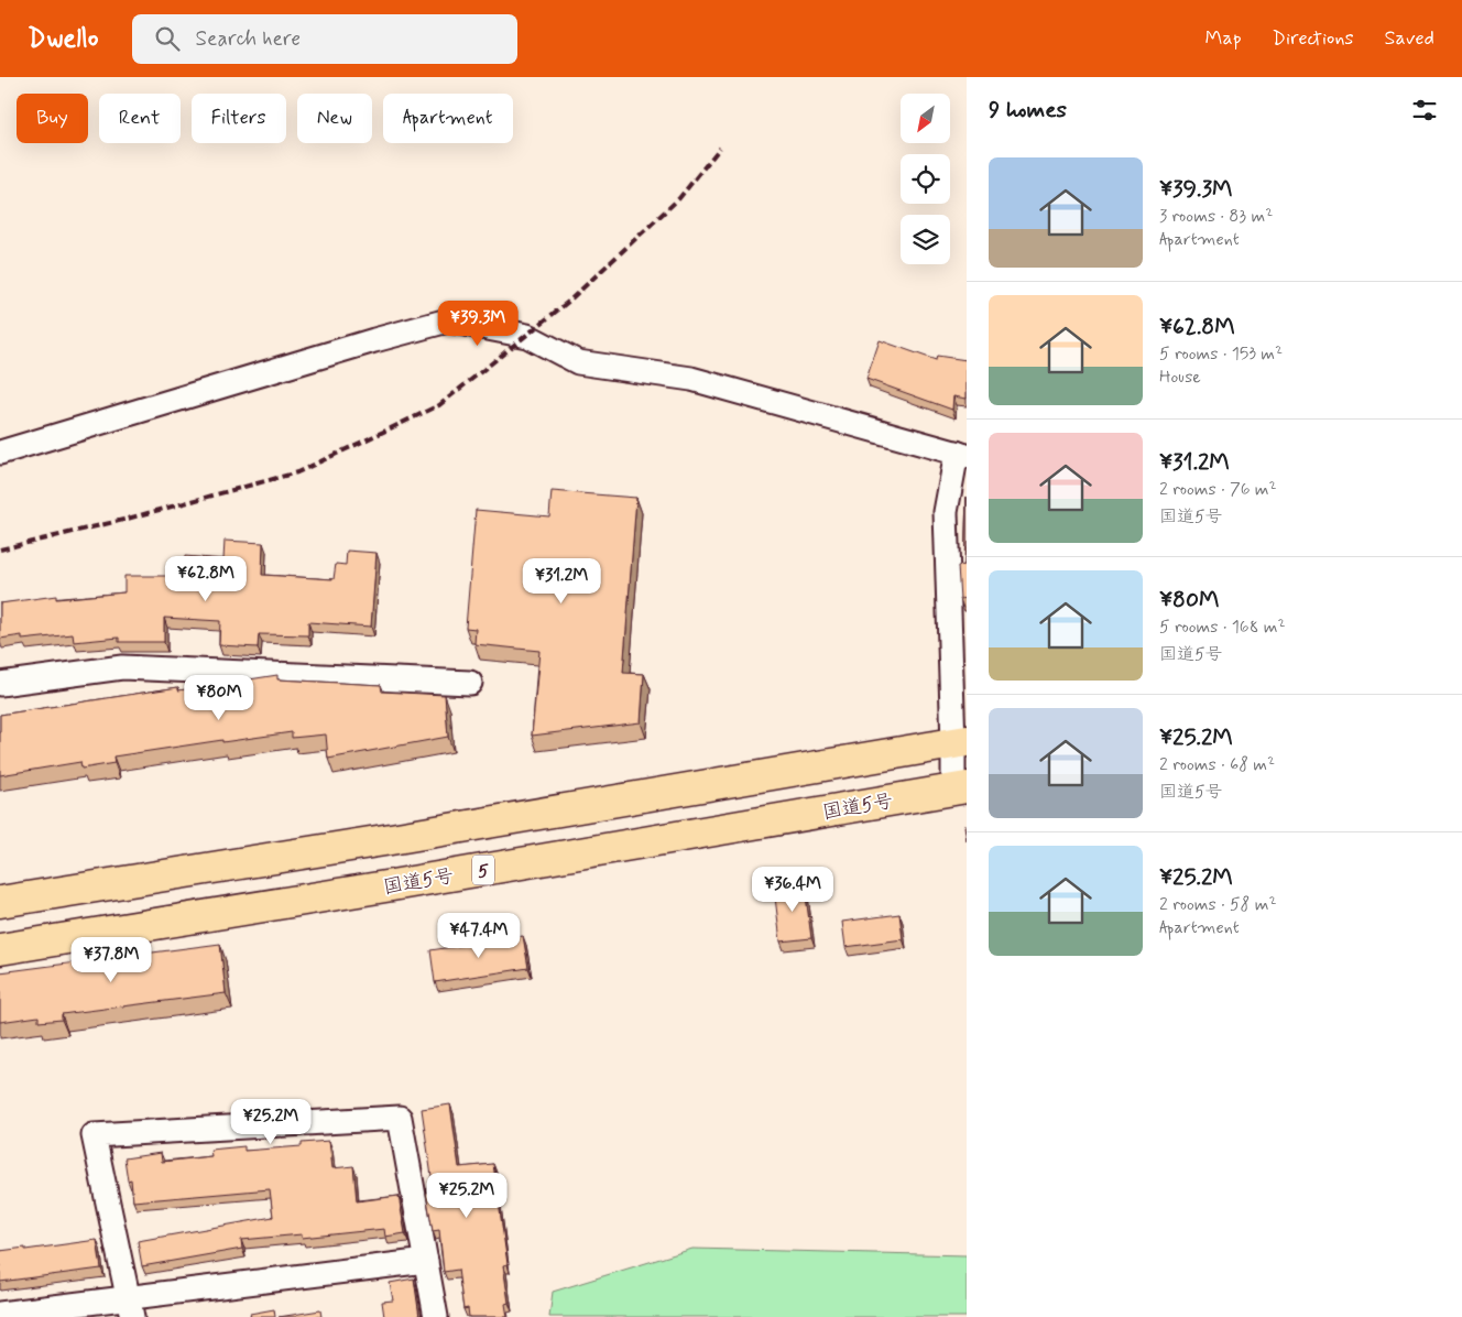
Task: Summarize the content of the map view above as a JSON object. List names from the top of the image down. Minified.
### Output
{"streets":{"highway":["国道5号","5"]},"north":"bottom left","page":{"header":"Dwello","search":"Search here","nav":["Map","Directions","Saved"],"heading":"9 homes","chip":["Buy","Rent","Filters","New","Apartment"],"list":[{"name":"¥39.3M","note":"3 rooms · 83 m² · Apartment"},{"name":"¥62.8M","note":"5 rooms · 153 m² · House"},{"name":"¥31.2M","note":"2 rooms · 76 m² · 国道5号"},{"name":"¥80M","note":"5 rooms · 168 m² · 国道5号"},{"name":"¥25.2M","note":"2 rooms · 68 m² · 国道5号"},{"name":"¥25.2M","note":"2 rooms · 58 m² · Apartment"}],"price":["¥39.3M","¥62.8M","¥31.2M","¥80M","¥36.4M","¥47.4M","¥37.8M","¥25.2M","¥25.2M"]}}
